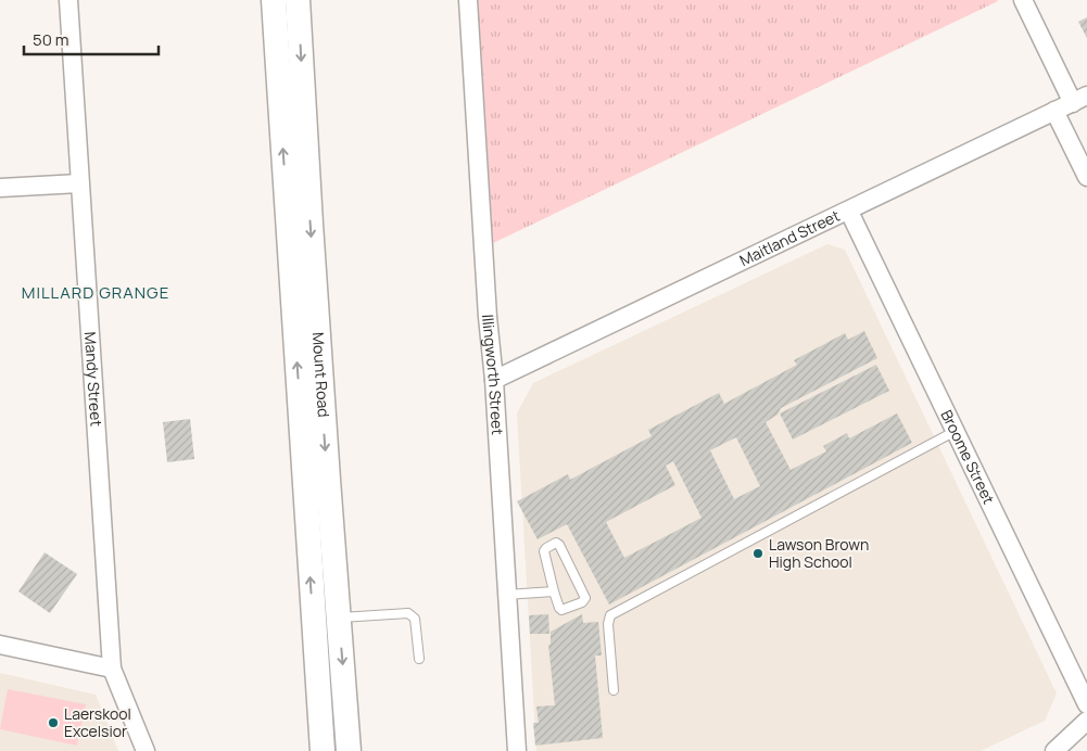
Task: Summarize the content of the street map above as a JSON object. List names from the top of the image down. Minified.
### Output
{"streets":{"main road":["Mount Road"],"street":["Maitland Street","Illingworth Street","Mandy Street","Broome Street"]},"crossings":[["Maitland Street","Illingworth Street"],["Maitland Street","Broome Street"]],"districts":["MILLARD GRANGE"],"places":["Lawson Brown High School","Laerskool Excelsior"],"scale_bar":"50 m"}
